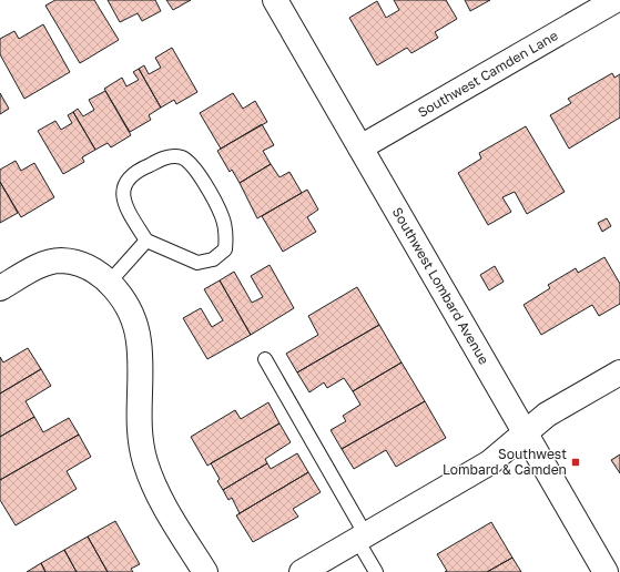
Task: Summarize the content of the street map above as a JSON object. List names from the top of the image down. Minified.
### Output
{"streets":{"street":["Southwest Camden Lane","Southwest Lombard Avenue"]},"crossings":[["Southwest Camden Lane","Southwest Lombard Avenue"]],"places":{"transit":["Southwest Lombard & Camden"]}}
